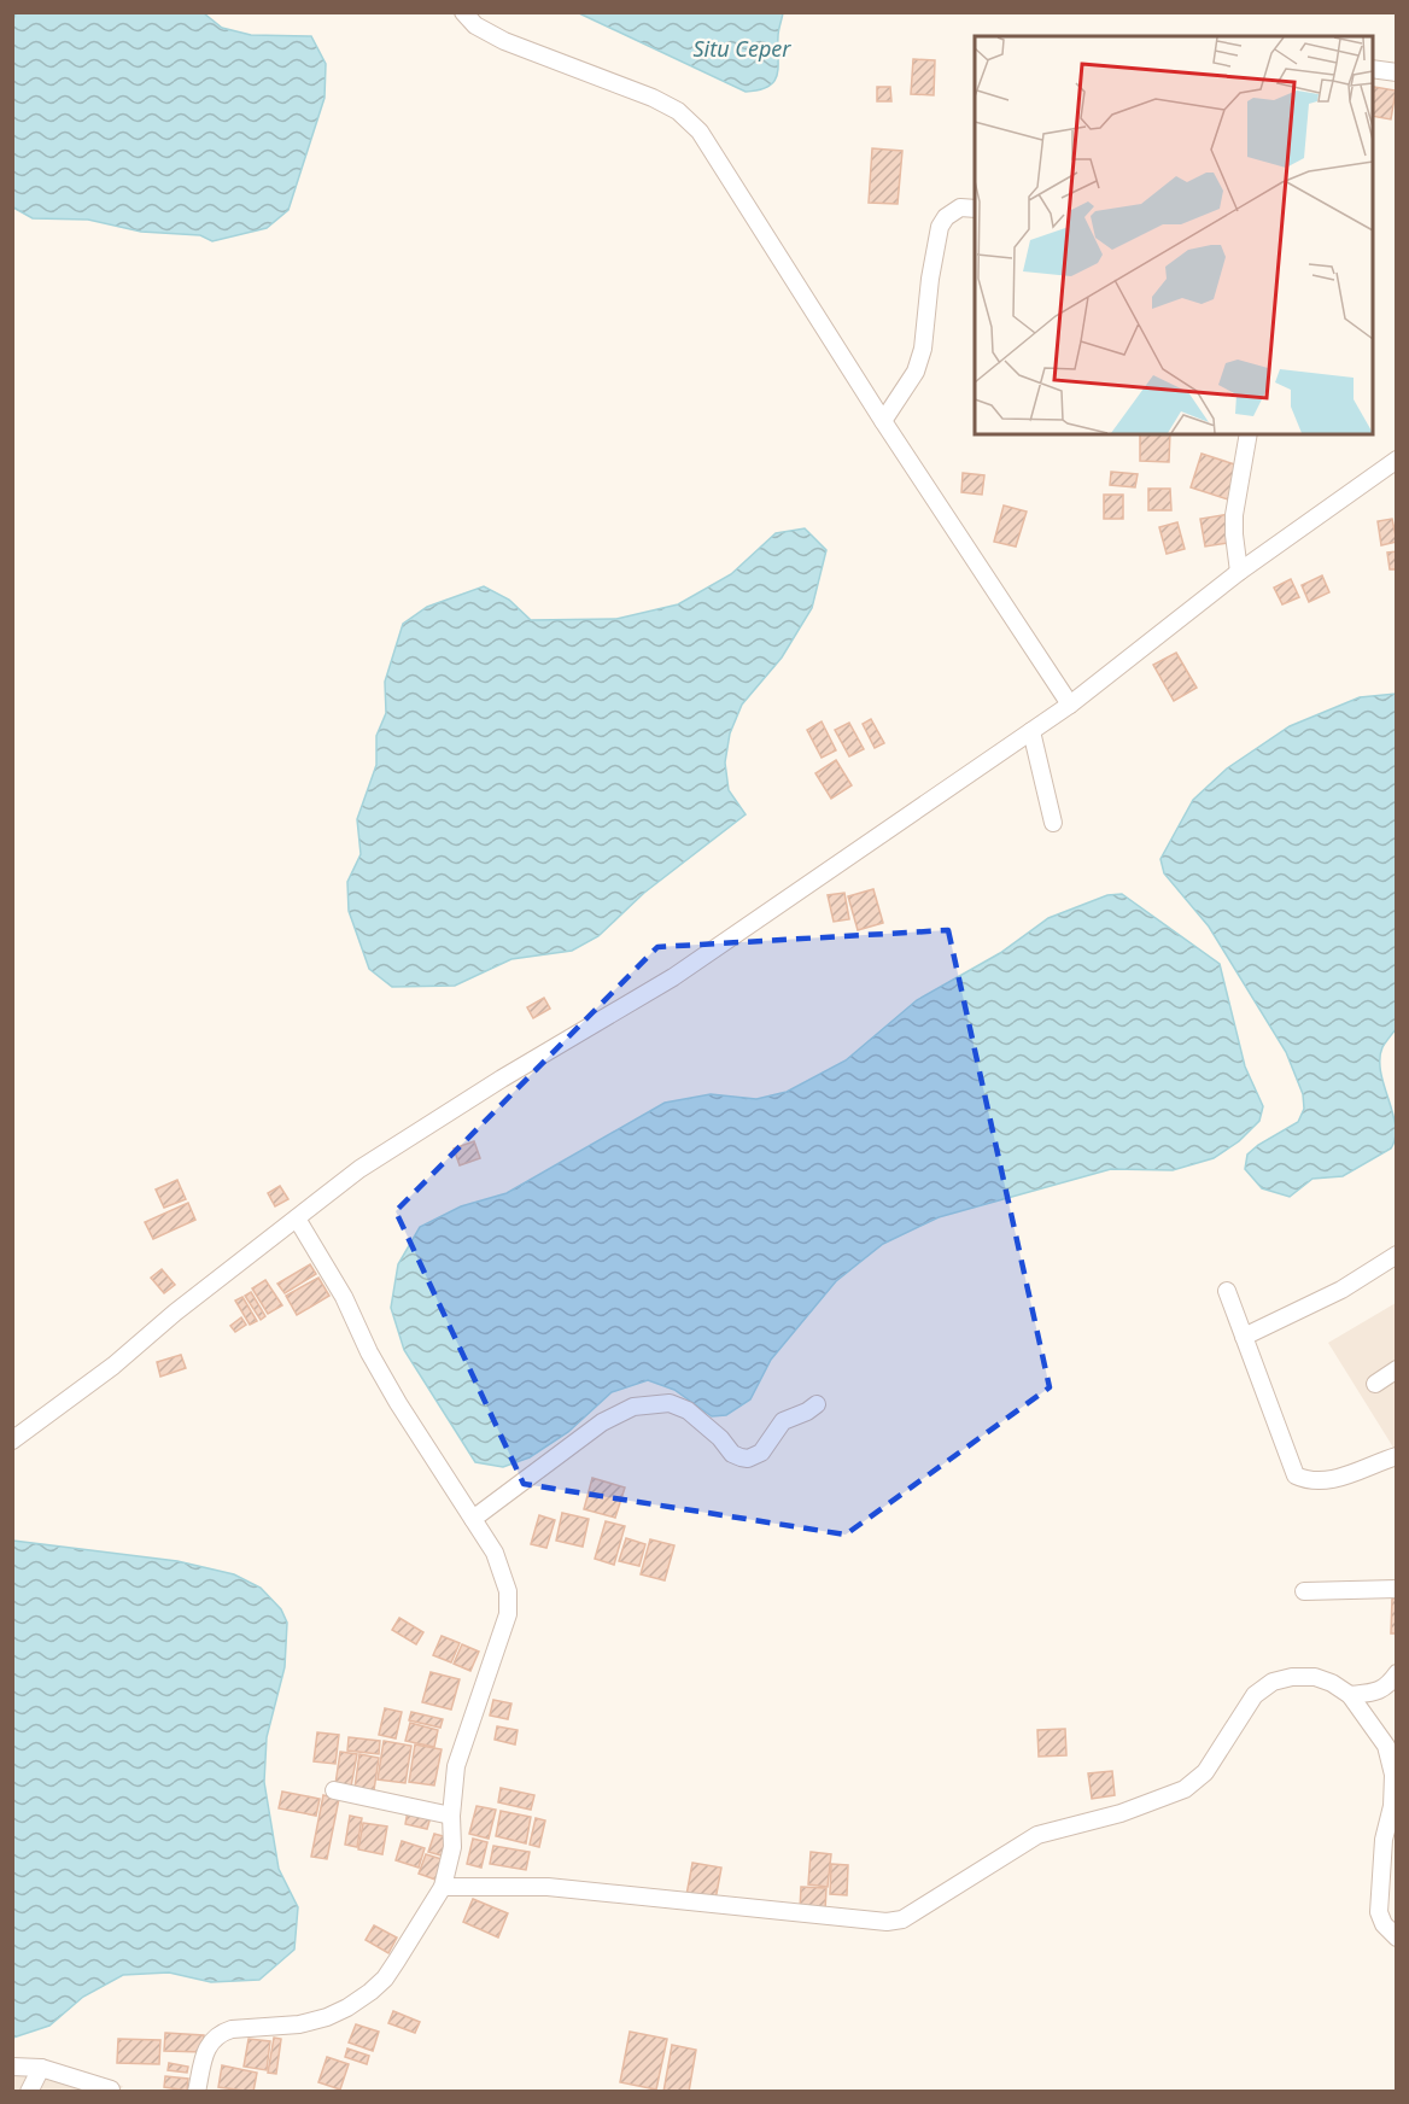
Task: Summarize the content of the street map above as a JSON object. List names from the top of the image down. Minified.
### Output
{"water":["Situ Ceper"]}
